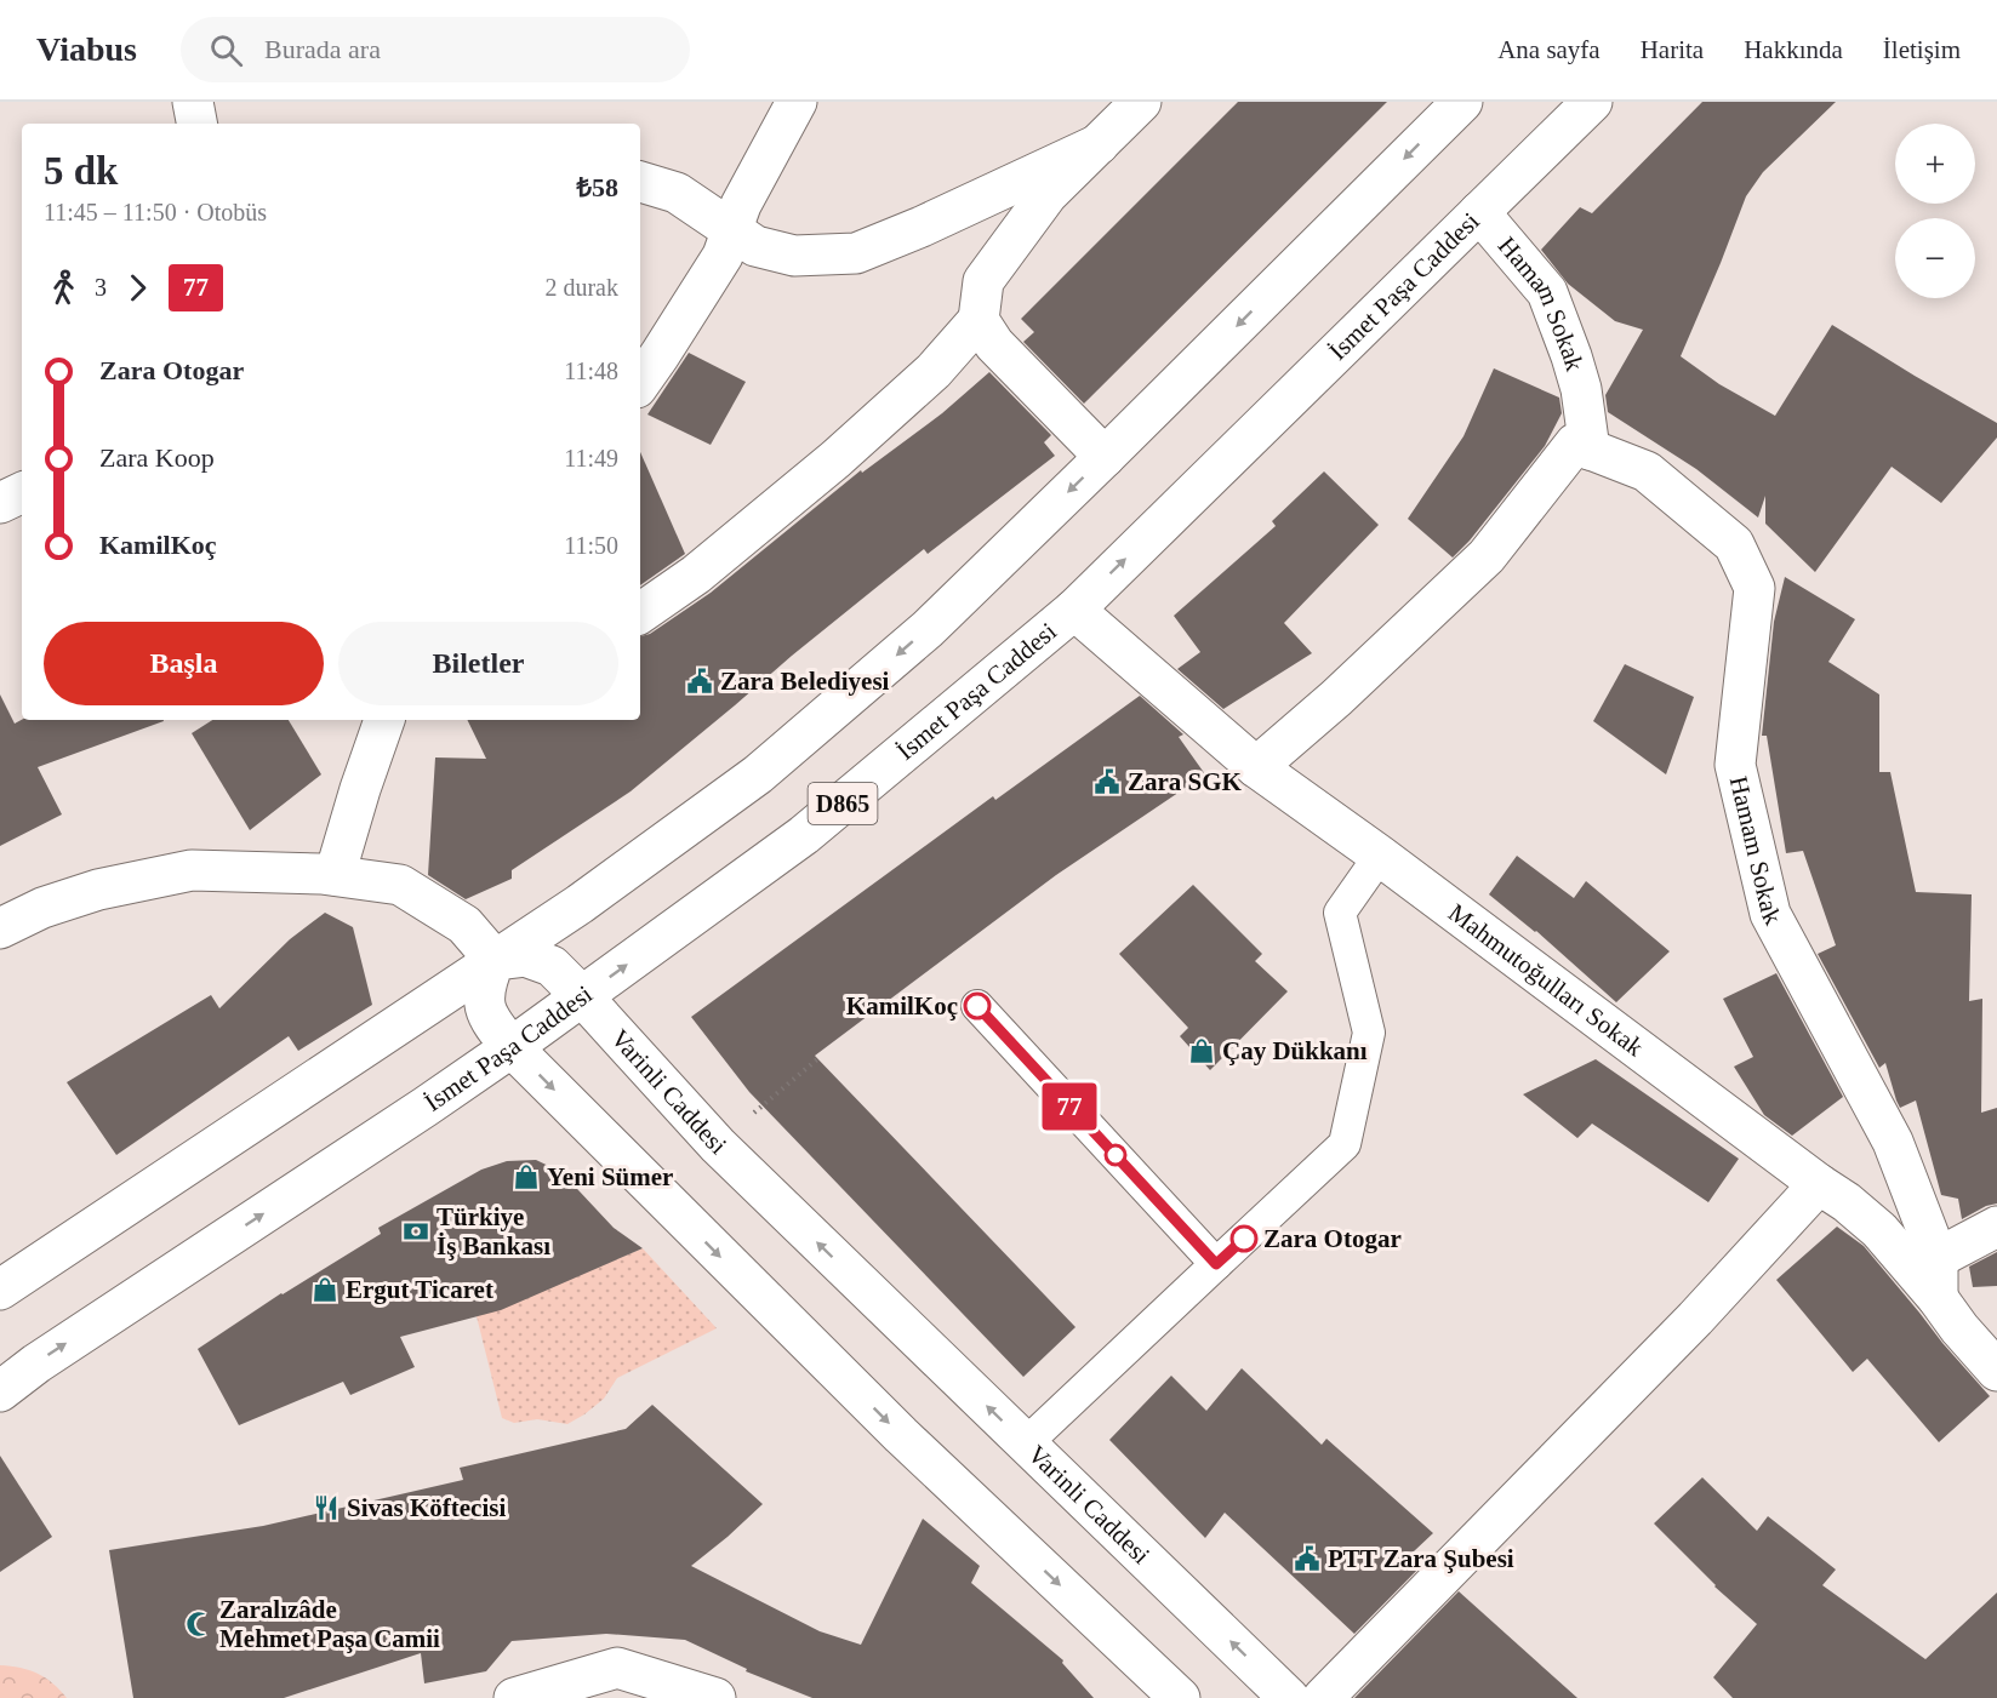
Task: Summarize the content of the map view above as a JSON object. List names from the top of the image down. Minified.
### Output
{"streets":{"main road":["İsmet Paşa Caddesi","Hamam Sokak","D865","Mahmutoğulları Sokak","Varinli Caddesi"]},"crossings":[["İsmet Paşa Caddesi","Hamam Sokak"],["İsmet Paşa Caddesi","Mahmutoğulları Sokak"],["İsmet Paşa Caddesi","Varinli Caddesi"],["Hamam Sokak","Mahmutoğulları Sokak"]],"places":{"public building":["Zara Belediyesi","Zara SGK","PTT Zara Şubesi"],"other":["KamilKoç","Zara Otogar"],"shop":["Çay Dükkanı","Yeni Sümer","Ergut Ticaret"],"bank":["Türkiye İş Bankası"],"restaurant":["Sivas Köftecisi"],"mosque":["Zaralızâde Mehmet Paşa Camii"]},"lines":["bus line 77"],"page":{"header":"Viabus","search":"Burada ara","nav":["Ana sayfa","Harita","Hakkında","İletişim"],"on_map":"77","map_buttons":["+","−"],"heading":["5 dk","11:45 – 11:50 · Otobüs","₺58"],"legs":["3","77","2 durak"],"list":[{"name":"Zara Otogar","value":"11:48"},{"name":"Zara Koop","value":"11:49"},{"name":"KamilKoç","value":"11:50"}],"buttons":["Başla","Biletler"]}}
